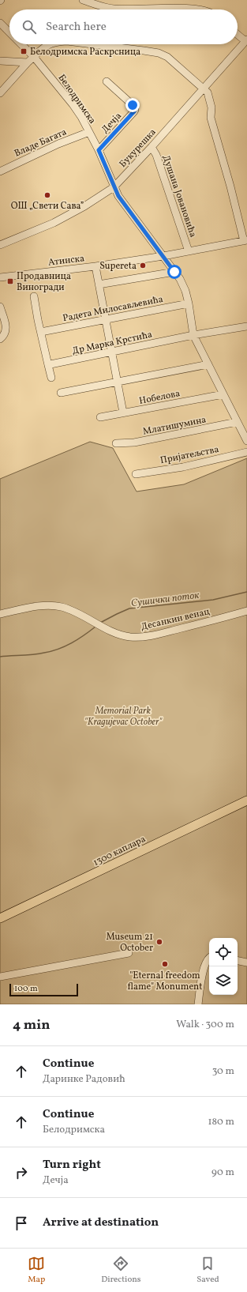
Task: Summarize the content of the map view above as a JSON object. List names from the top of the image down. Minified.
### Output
{"streets":{"main road":["1300 каплара"],"street":["Белодримска","Дечја","Владе Багата","Букурешка","Душана Јовановића","Атинска","Радета Милосављевића","Др Марка Крстића","Нобелова","Млатишумина","Пријатељства","Десанкин венац"]},"crossings":[["Белодримска","Дечја"],["Белодримска","Владе Багата"],["Белодримска","Букурешка"],["Белодримска","Атинска"],["Белодримска","Радета Милосављевића"],["Белодримска","Др Марка Крстића"],["Белодримска","Нобелова"],["Белодримска","Млатишумина"],["Букурешка","Душана Јовановића"],["Душана Јовановића","Атинска"]],"water":["Сушички поток"],"parks":["Memorial Park \"Kragujevac October\""],"places":{"transit":["Белодримска Раскрсница","Продавница Виногради"],"other":["ОШ „Свети Сава”","Supereta","Museum 21 October","\"Eternal freedom flame\" Monument"]},"scale_bar":"100 m","page":{"search":"Search here","scale":"100 m","heading":["4 min","Walk · 300 m"],"list":[["Continue","Даринке Радовић","30 m"],["Continue","Белодримска","180 m"],["Turn right","Дечја","90 m"],"Arrive at destination"],"nav":["Map","Directions","Saved"]}}
